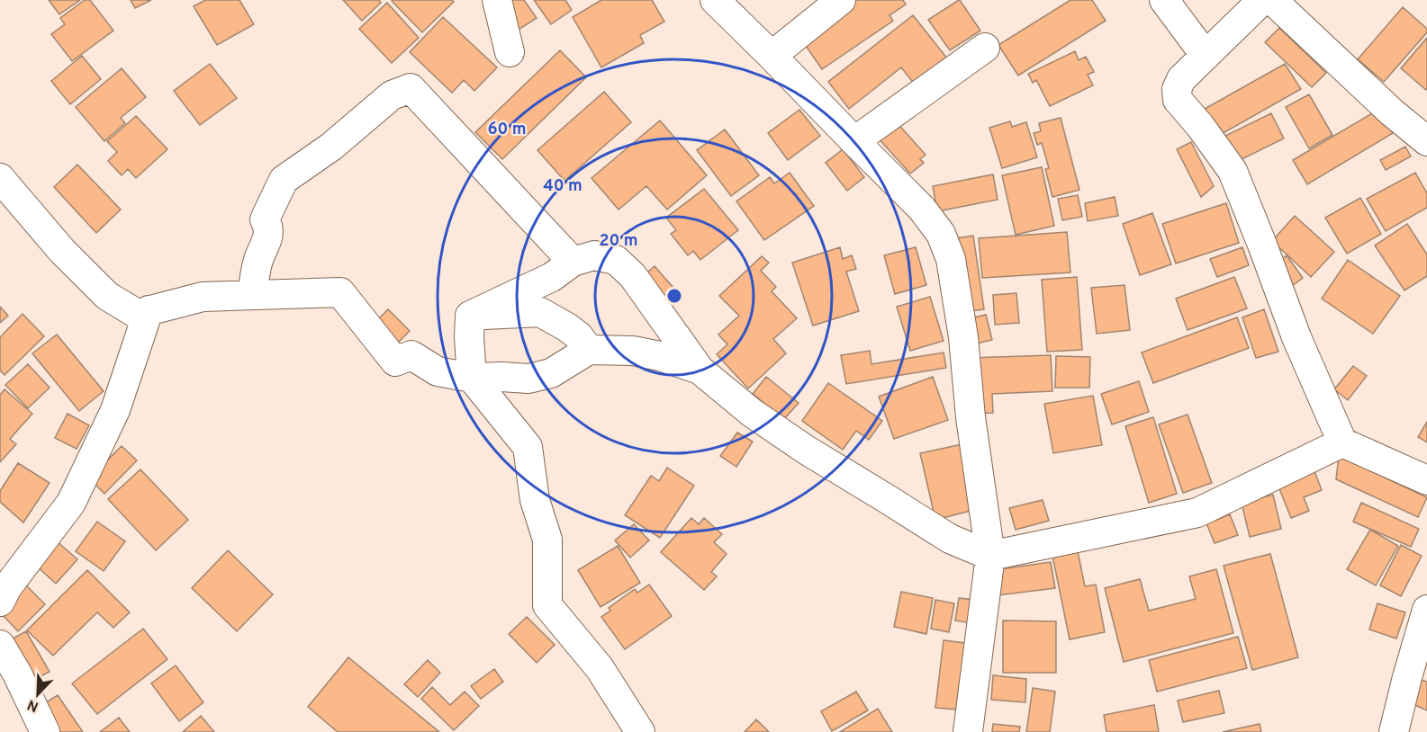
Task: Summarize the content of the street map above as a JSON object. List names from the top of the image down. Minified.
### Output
{"north":"bottom left","rings":["60 m","40 m","20 m"]}
